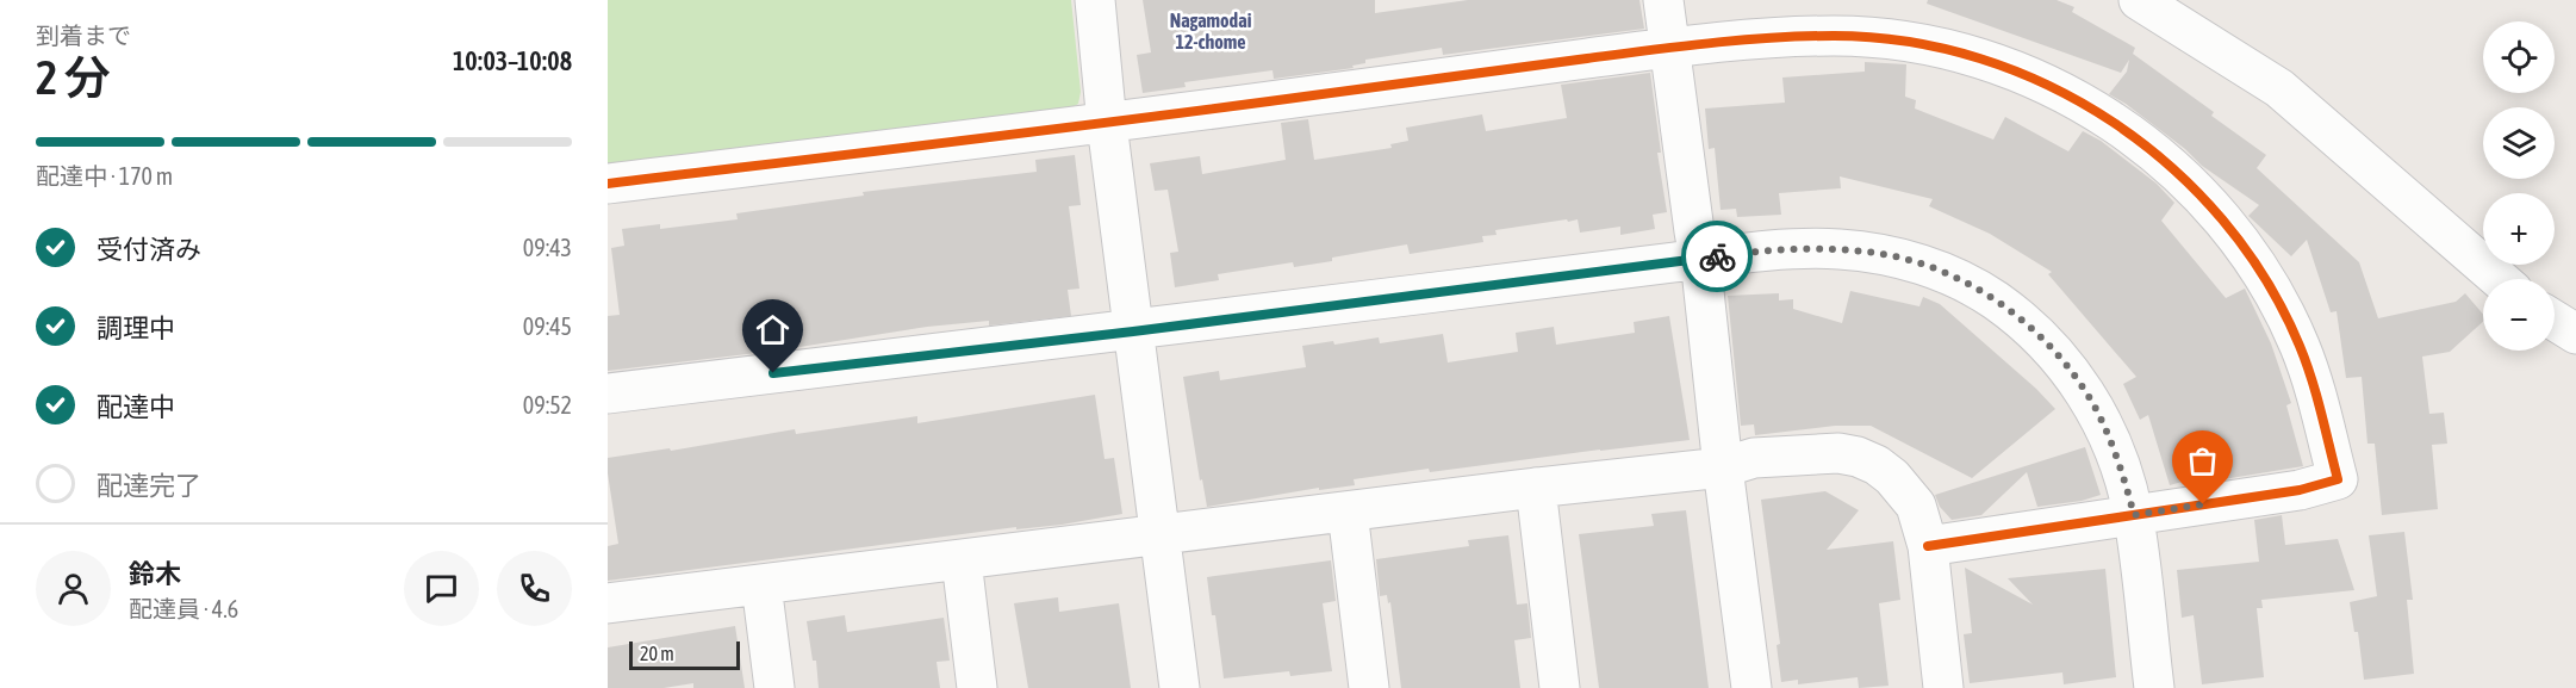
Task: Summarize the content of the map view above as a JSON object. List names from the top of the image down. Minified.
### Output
{"districts":["Nagamodai 12-chome"],"scale_bar":"20 m","page":{"heading":["2 分","到着まで","10:03–10:08"],"panel":["鈴木","配達員 · 4.6"],"map_buttons":["+","−"],"bar":"配達中 · 170 m","list":[["受付済み","09:43"],["調理中","09:45"],["配達中","09:52"],"配達完了"],"scale":"20 m"}}
